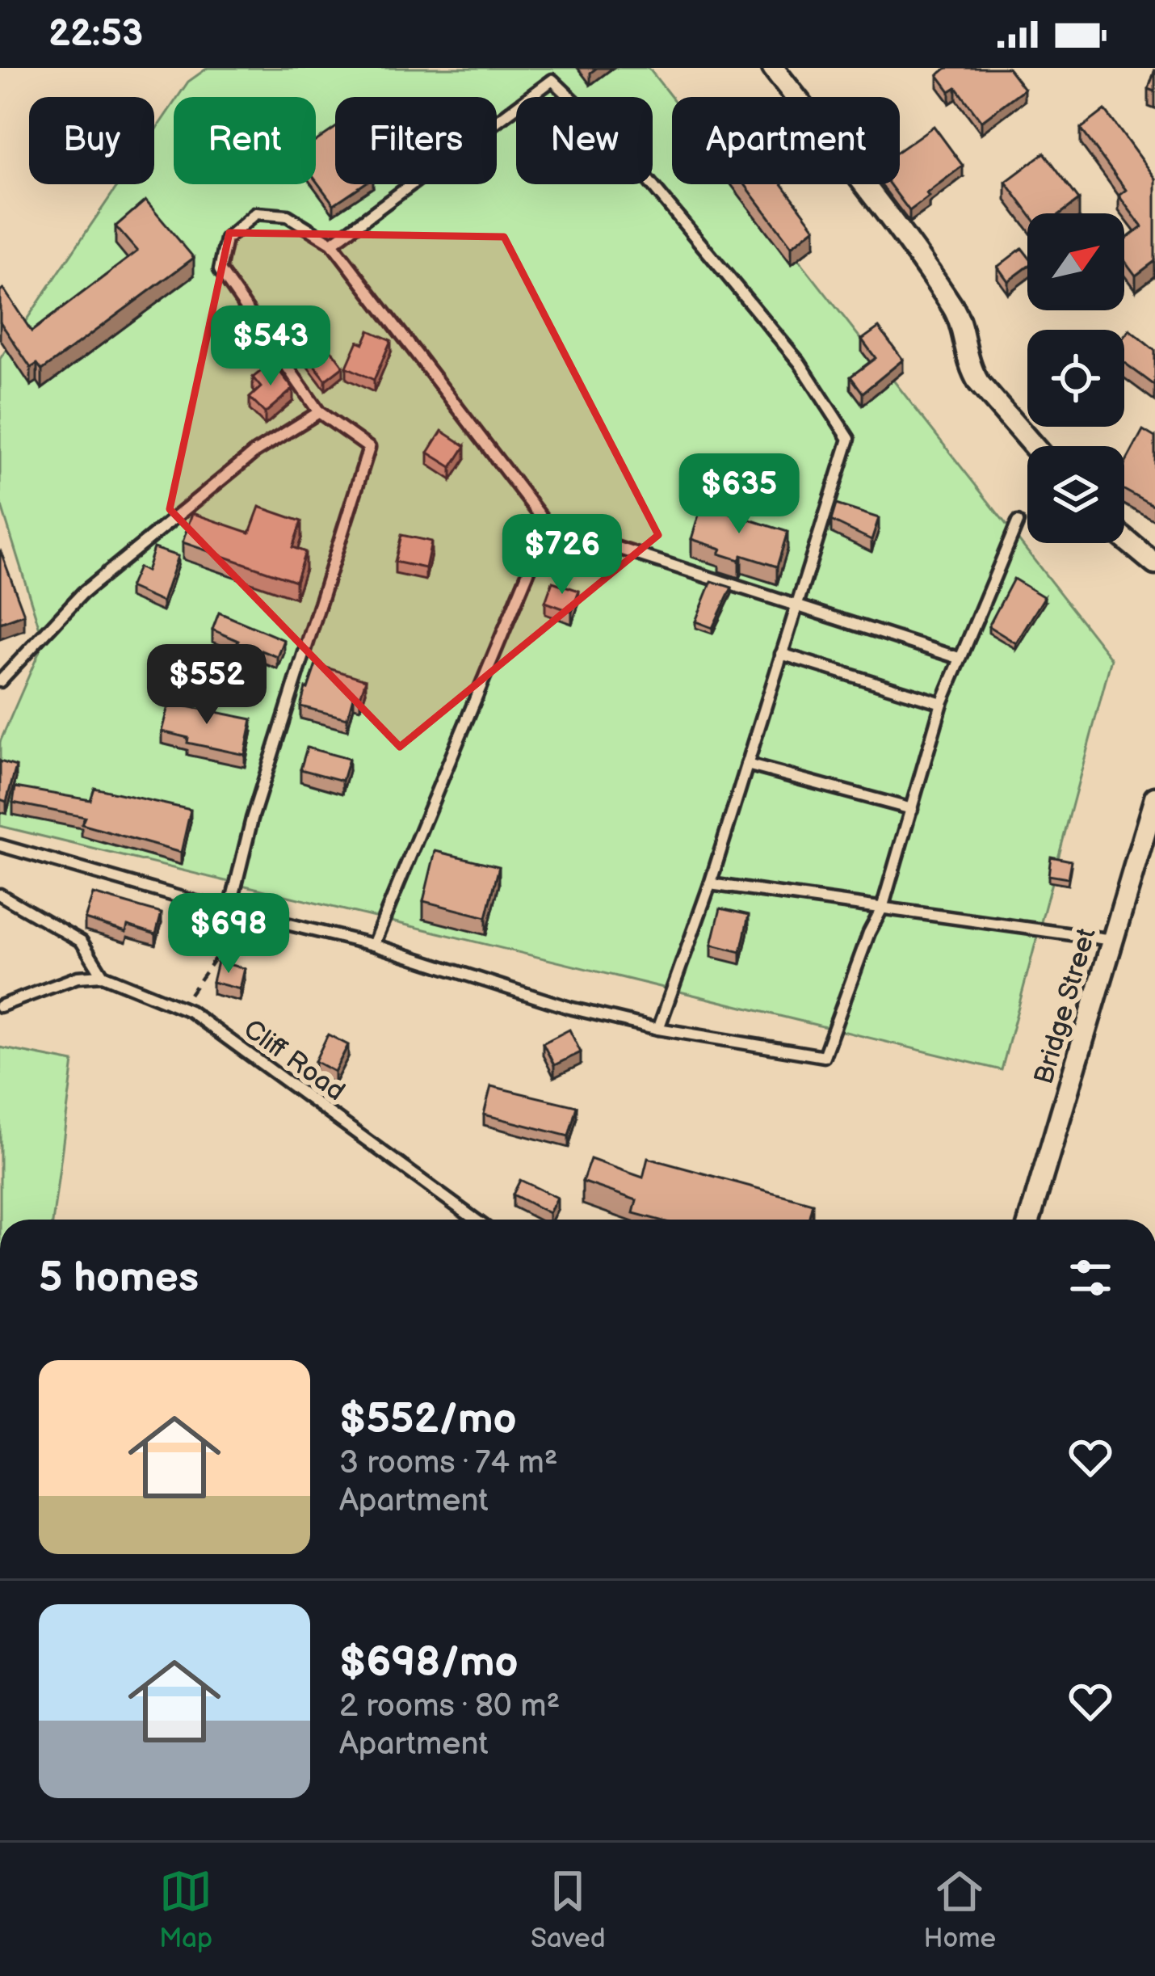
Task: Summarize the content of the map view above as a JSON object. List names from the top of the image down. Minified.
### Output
{"streets":{"street":["Bridge Street"],"lane":["Cliff Road"]},"north":"top right","page":{"status":"22:53","chip":["Buy","Rent","Filters","New","Apartment"],"price":["$543","$635","$726","$552","$698"],"heading":"5 homes","list":[{"name":"$552/mo","note":"3 rooms · 74 m² · Apartment"},{"name":"$698/mo","note":"2 rooms · 80 m² · Apartment"}],"tabs":["Map","Saved","Home"]}}
